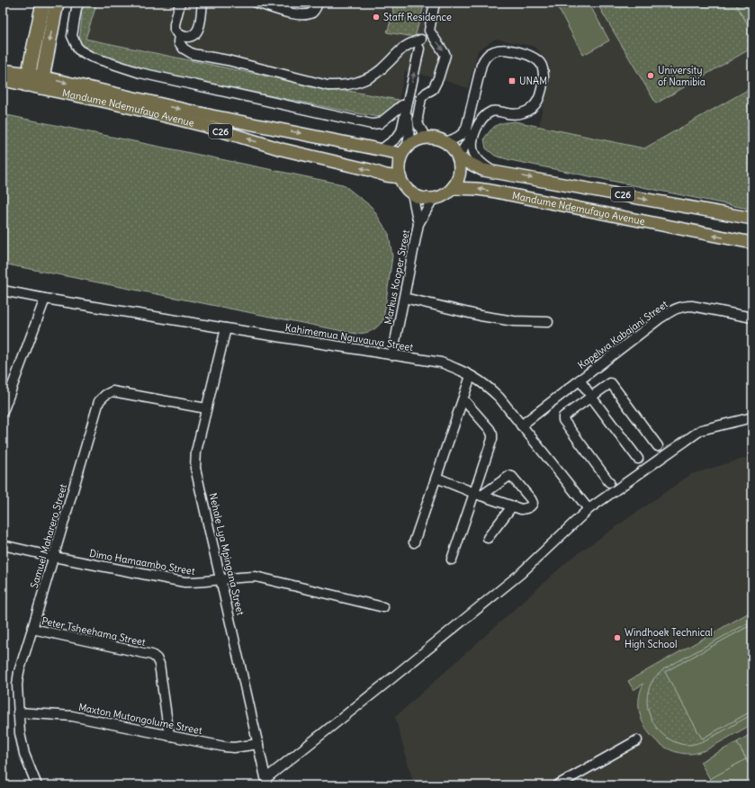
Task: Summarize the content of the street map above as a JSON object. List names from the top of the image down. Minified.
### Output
{"streets":{"main road":["Mandume Ndemufayo Avenue","C26"],"street":["Markus Kooper Street","Kapelwa Kabajani Street","Kahimemua Nguvauva Street","Samuel Maharero Street","Nehale Lya Mpingana Street","Dimo Hamaambo Street","Peter Tsheehama Street","Maxton Mutongolume Street"]},"crossings":[["Mandume Ndemufayo Avenue","C26"],["Markus Kooper Street","Kahimemua Nguvauva Street"],["Kapelwa Kabajani Street","Kahimemua Nguvauva Street"],["Kahimemua Nguvauva Street","Nehale Lya Mpingana Street"],["Samuel Maharero Street","Nehale Lya Mpingana Street"],["Samuel Maharero Street","Dimo Hamaambo Street"],["Samuel Maharero Street","Peter Tsheehama Street"],["Samuel Maharero Street","Maxton Mutongolume Street"],["Nehale Lya Mpingana Street","Dimo Hamaambo Street"],["Nehale Lya Mpingana Street","Maxton Mutongolume Street"],["Peter Tsheehama Street","Maxton Mutongolume Street"]],"places":{"other":["Staff Residence","University of Namibia","Windhoek Technical High School"],"transit":["UNAM"]}}
